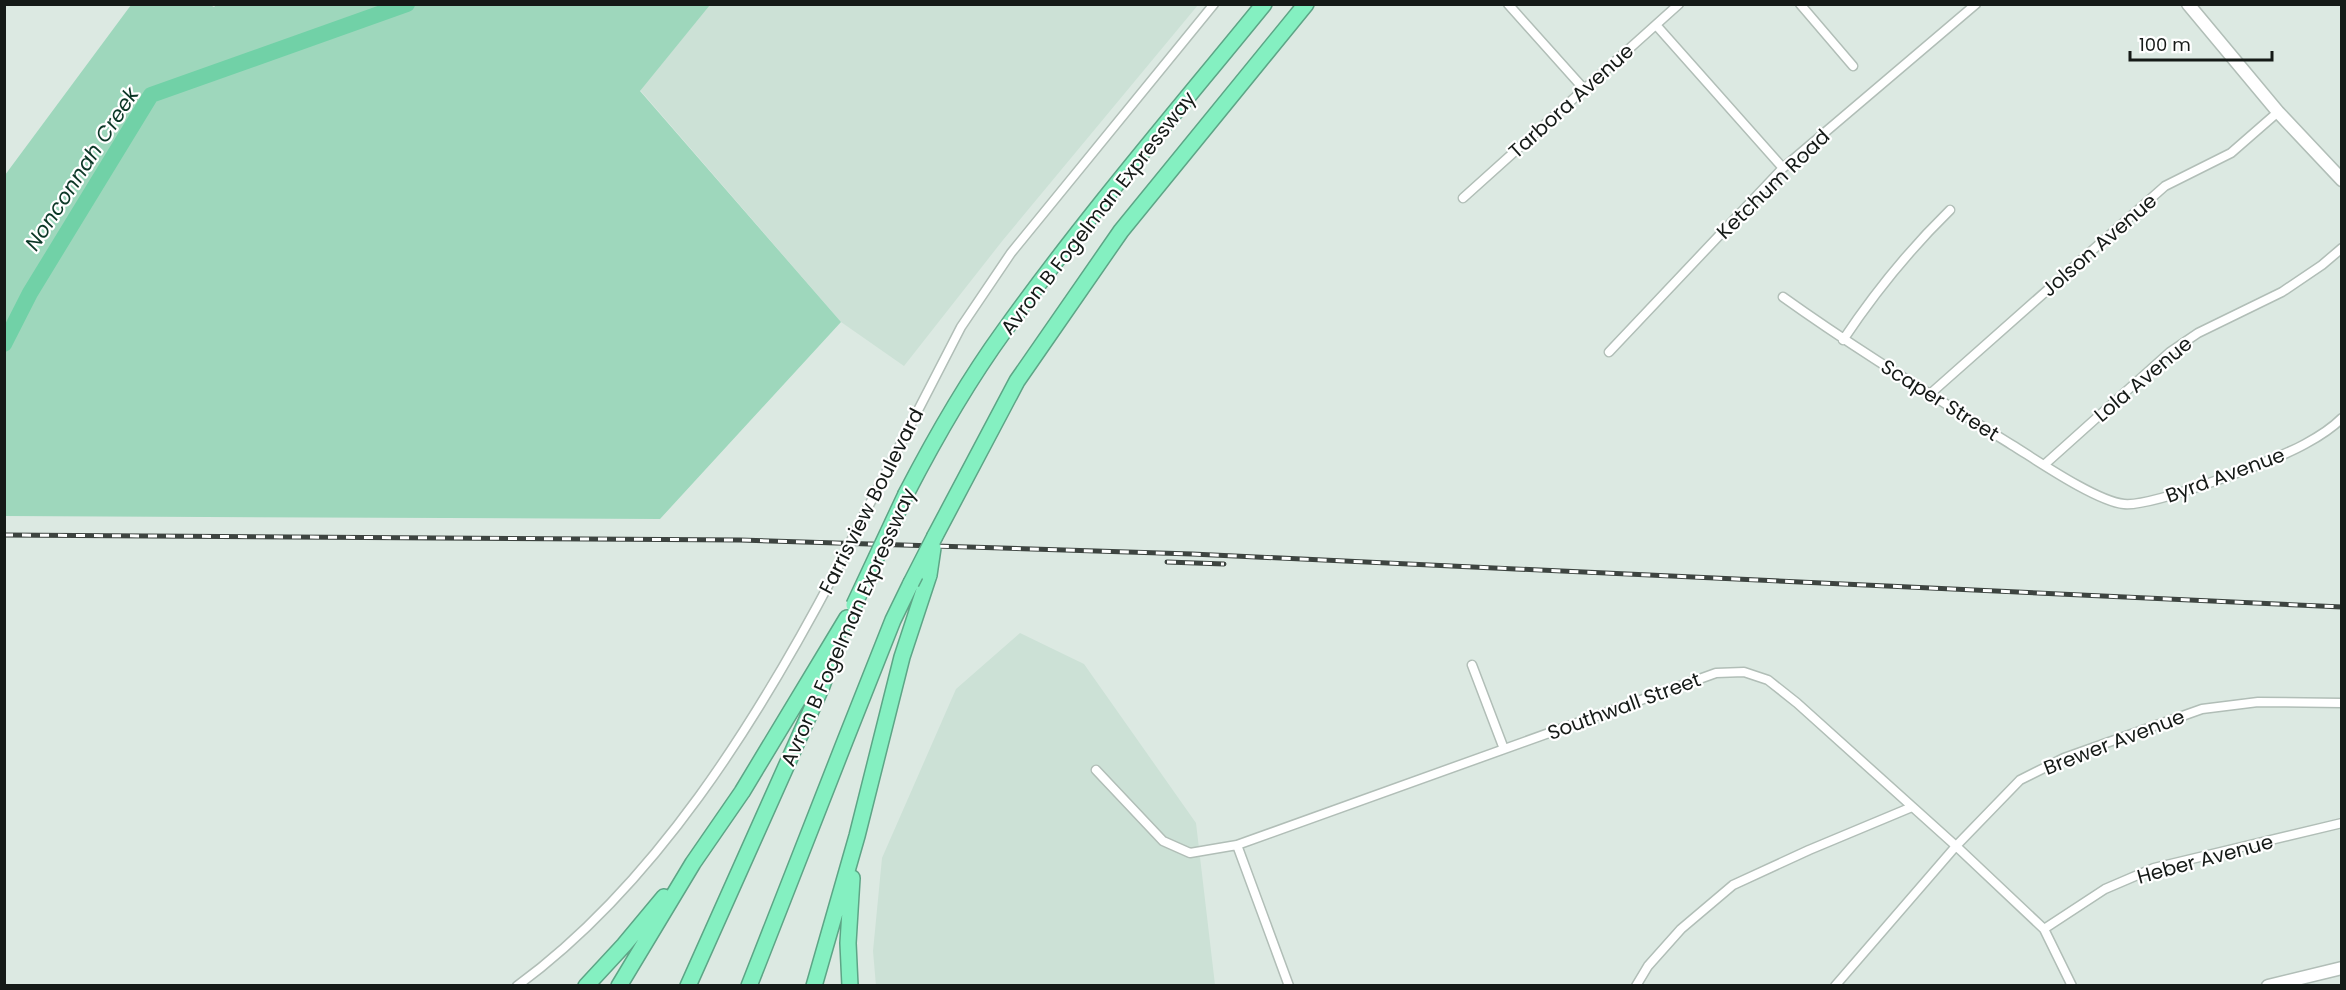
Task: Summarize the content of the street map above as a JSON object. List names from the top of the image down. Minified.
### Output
{"streets":{"highway":["Avron B Fogelman Expressway"],"street":["Tarbora Avenue","Ketchum Road","Jolson Avenue","Lola Avenue","Scaper Street","Byrd Avenue","Farrisview Boulevard","Southwall Street","Brewer Avenue","Heber Avenue"]},"crossings":[["Jolson Avenue","Scaper Street"],["Lola Avenue","Scaper Street"],["Scaper Street","Byrd Avenue"],["Southwall Street","Brewer Avenue"],["Southwall Street","Heber Avenue"]],"water":["Nonconnah Creek"],"scale_bar":"100 m"}
